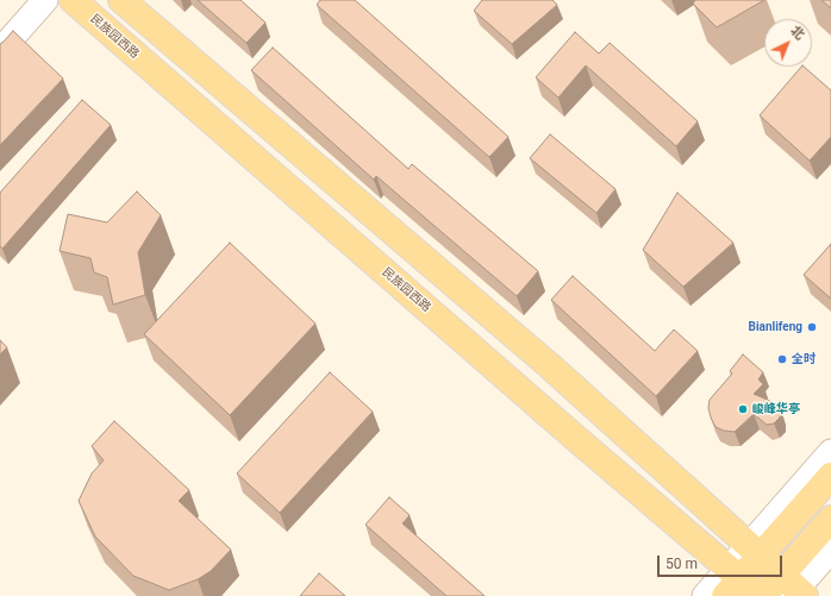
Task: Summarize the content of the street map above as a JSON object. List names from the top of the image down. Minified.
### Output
{"streets":{"main road":["民族园西路"]},"places":["Bianlifeng","全时","峻峰华亭"],"scale_bar":"50 m","north":"top right"}
